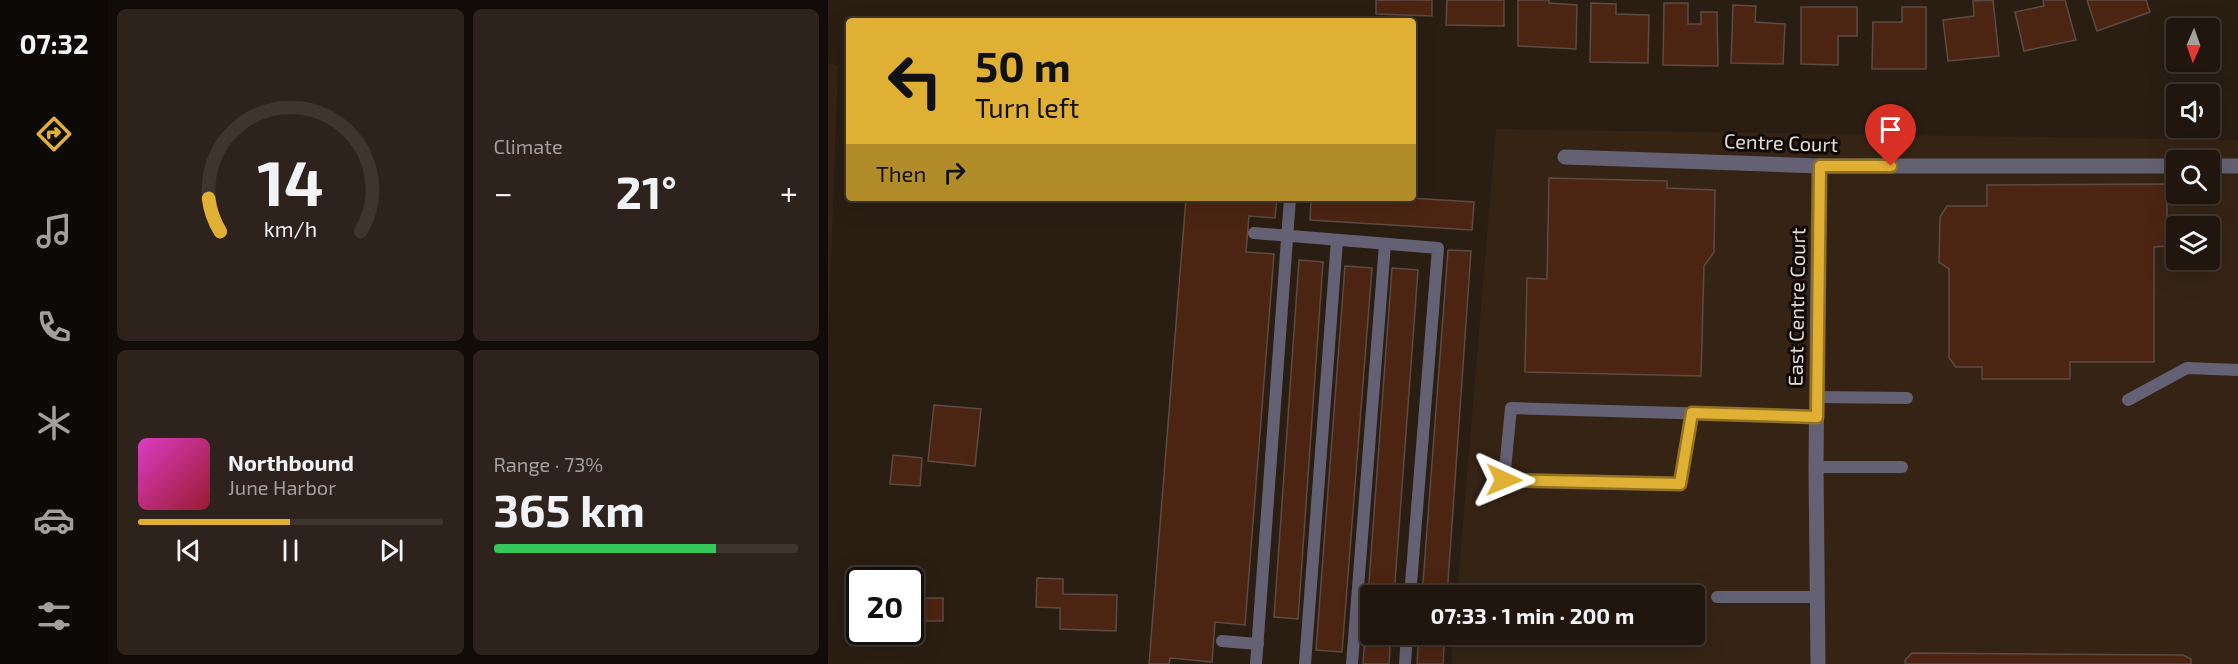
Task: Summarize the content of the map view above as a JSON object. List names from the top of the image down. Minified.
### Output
{"streets":{"street":["Centre Court","East Centre Court"]},"crossings":[["Centre Court","East Centre Court"]],"north":"bottom","page":{"tabs":"07:32","tile":["Climate",["Range · 73%","365 km"]],"turn":["50 m","Turn left"],"then":"Then","heat":["−","21°","+"],"song":["Northbound","June Harbor"],"limit":"20","trip":"07:33 · 1 min · 200 m","gauge":["14","km/h"]}}
